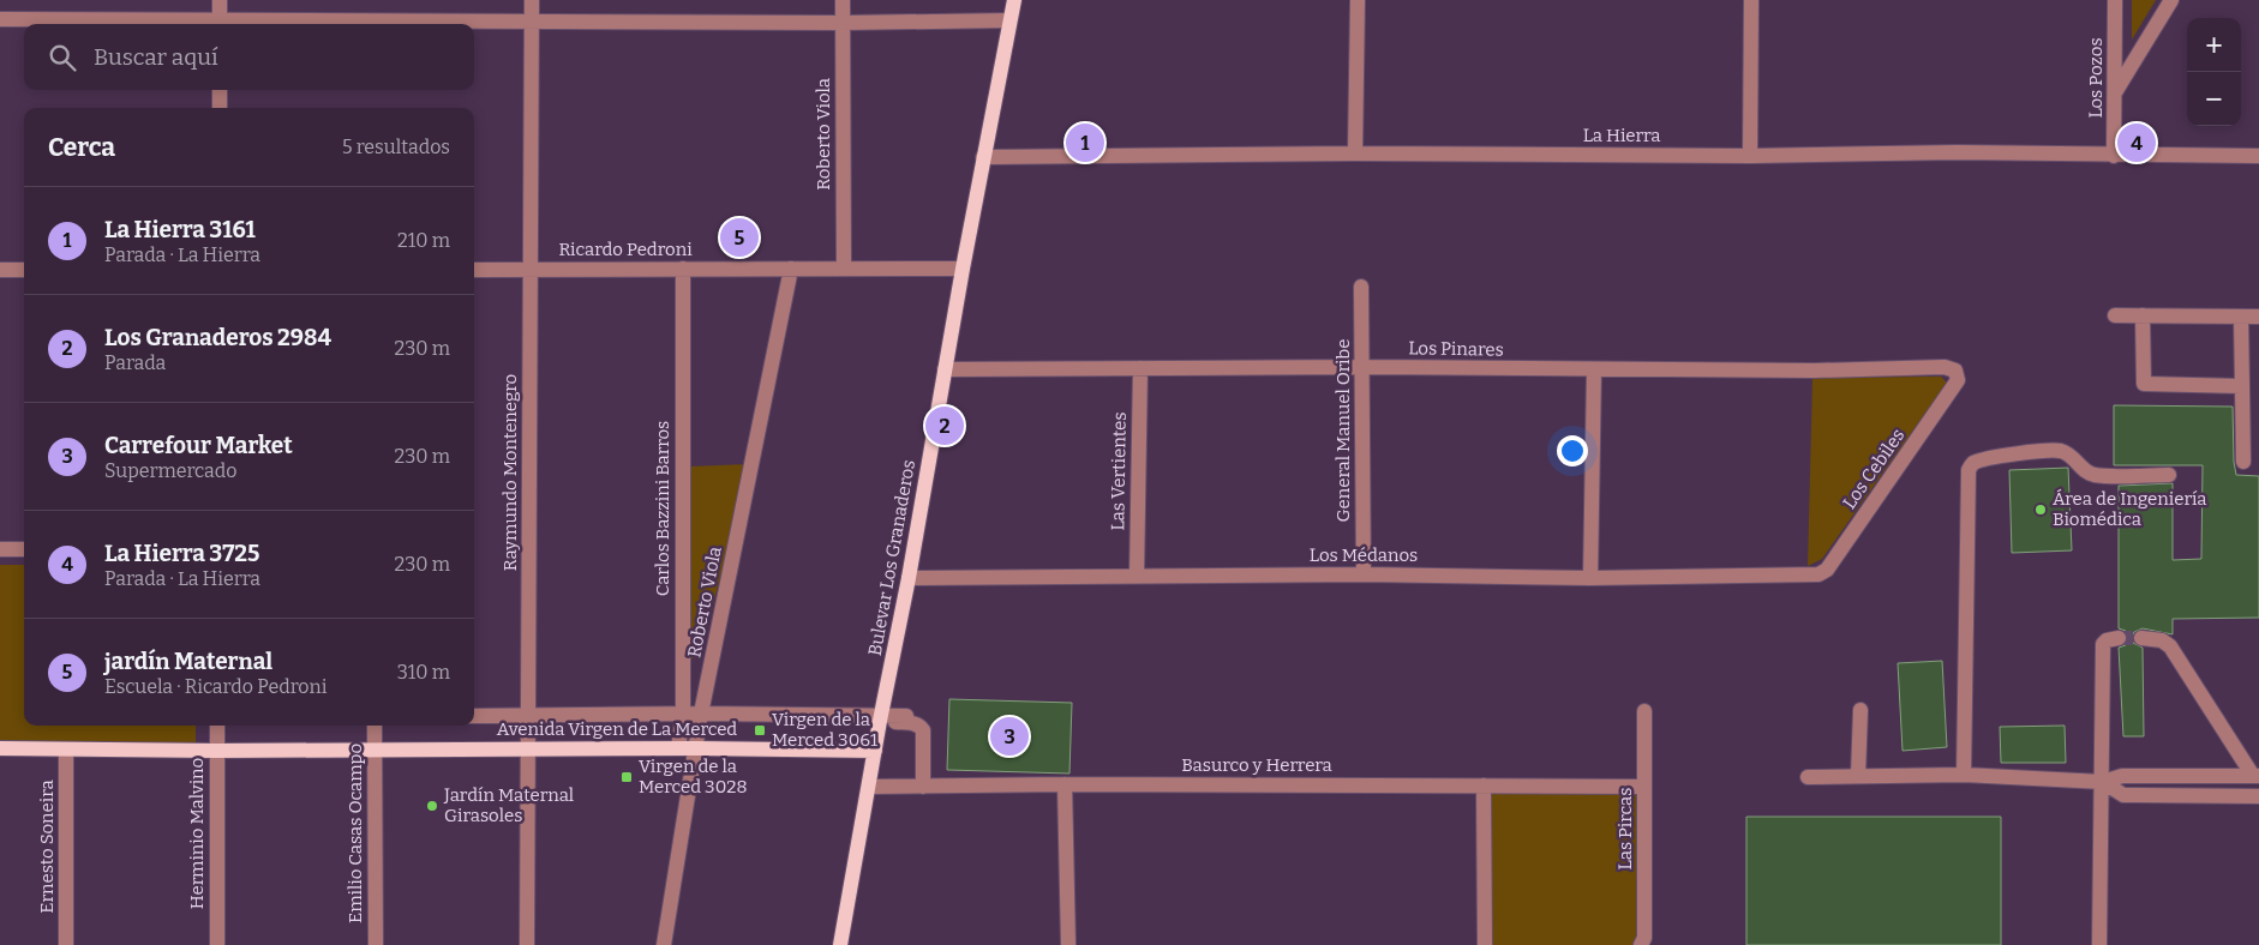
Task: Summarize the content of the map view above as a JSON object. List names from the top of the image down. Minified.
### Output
{"streets":{"main road":["Bulevar Los Granaderos","Avenida Virgen de La Merced"],"street":["Los Pozos","Roberto Viola","La Hierra","Ricardo Pedroni","Los Pinares","General Manuel Oribe","Los Cebiles","Las Vertientes","Raymundo Montenegro","Carlos Bazzini Barros","Los Médanos","Basurco y Herrera","Las Pircas","Herminio Malvino","Emilio Casas Ocampo","Ernesto Soneira"]},"crossings":[["Los Pozos","La Hierra"],["Roberto Viola","Ricardo Pedroni"],["Roberto Viola","Avenida Virgen de La Merced"],["La Hierra","Bulevar Los Granaderos"],["Ricardo Pedroni","Raymundo Montenegro"],["Ricardo Pedroni","Carlos Bazzini Barros"],["Ricardo Pedroni","Bulevar Los Granaderos"],["Los Pinares","General Manuel Oribe"],["Los Pinares","Los Cebiles"],["Los Pinares","Las Vertientes"],["Los Pinares","Bulevar Los Granaderos"],["General Manuel Oribe","Los Médanos"],["Los Cebiles","Los Médanos"],["Las Vertientes","Los Médanos"],["Raymundo Montenegro","Avenida Virgen de La Merced"],["Carlos Bazzini Barros","Avenida Virgen de La Merced"],["Los Médanos","Bulevar Los Granaderos"],["Bulevar Los Granaderos","Avenida Virgen de La Merced"],["Bulevar Los Granaderos","Basurco y Herrera"],["Avenida Virgen de La Merced","Herminio Malvino"],["Avenida Virgen de La Merced","Emilio Casas Ocampo"],["Avenida Virgen de La Merced","Ernesto Soneira"],["Basurco y Herrera","Las Pircas"]],"places":{"other":["Área de Ingeniería Biomédica","Jardín Maternal Girasoles"],"transit":["Virgen de la Merced 3061","Virgen de la Merced 3028"]},"page":{"map_buttons":["+","−"],"search":"Buscar aquí","heading":["Cerca","5 resultados"],"pins":["1","4","5","2","3"],"list":[{"mark":"1","name":"La Hierra 3161","note":"Parada · La Hierra","value":"210 m"},{"mark":"2","name":"Los Granaderos 2984","note":"Parada","value":"230 m"},{"mark":"3","name":"Carrefour Market","note":"Supermercado","value":"230 m"},{"mark":"4","name":"La Hierra 3725","note":"Parada · La Hierra","value":"230 m"},{"mark":"5","name":"jardín Maternal","note":"Escuela · Ricardo Pedroni","value":"310 m"}]}}
